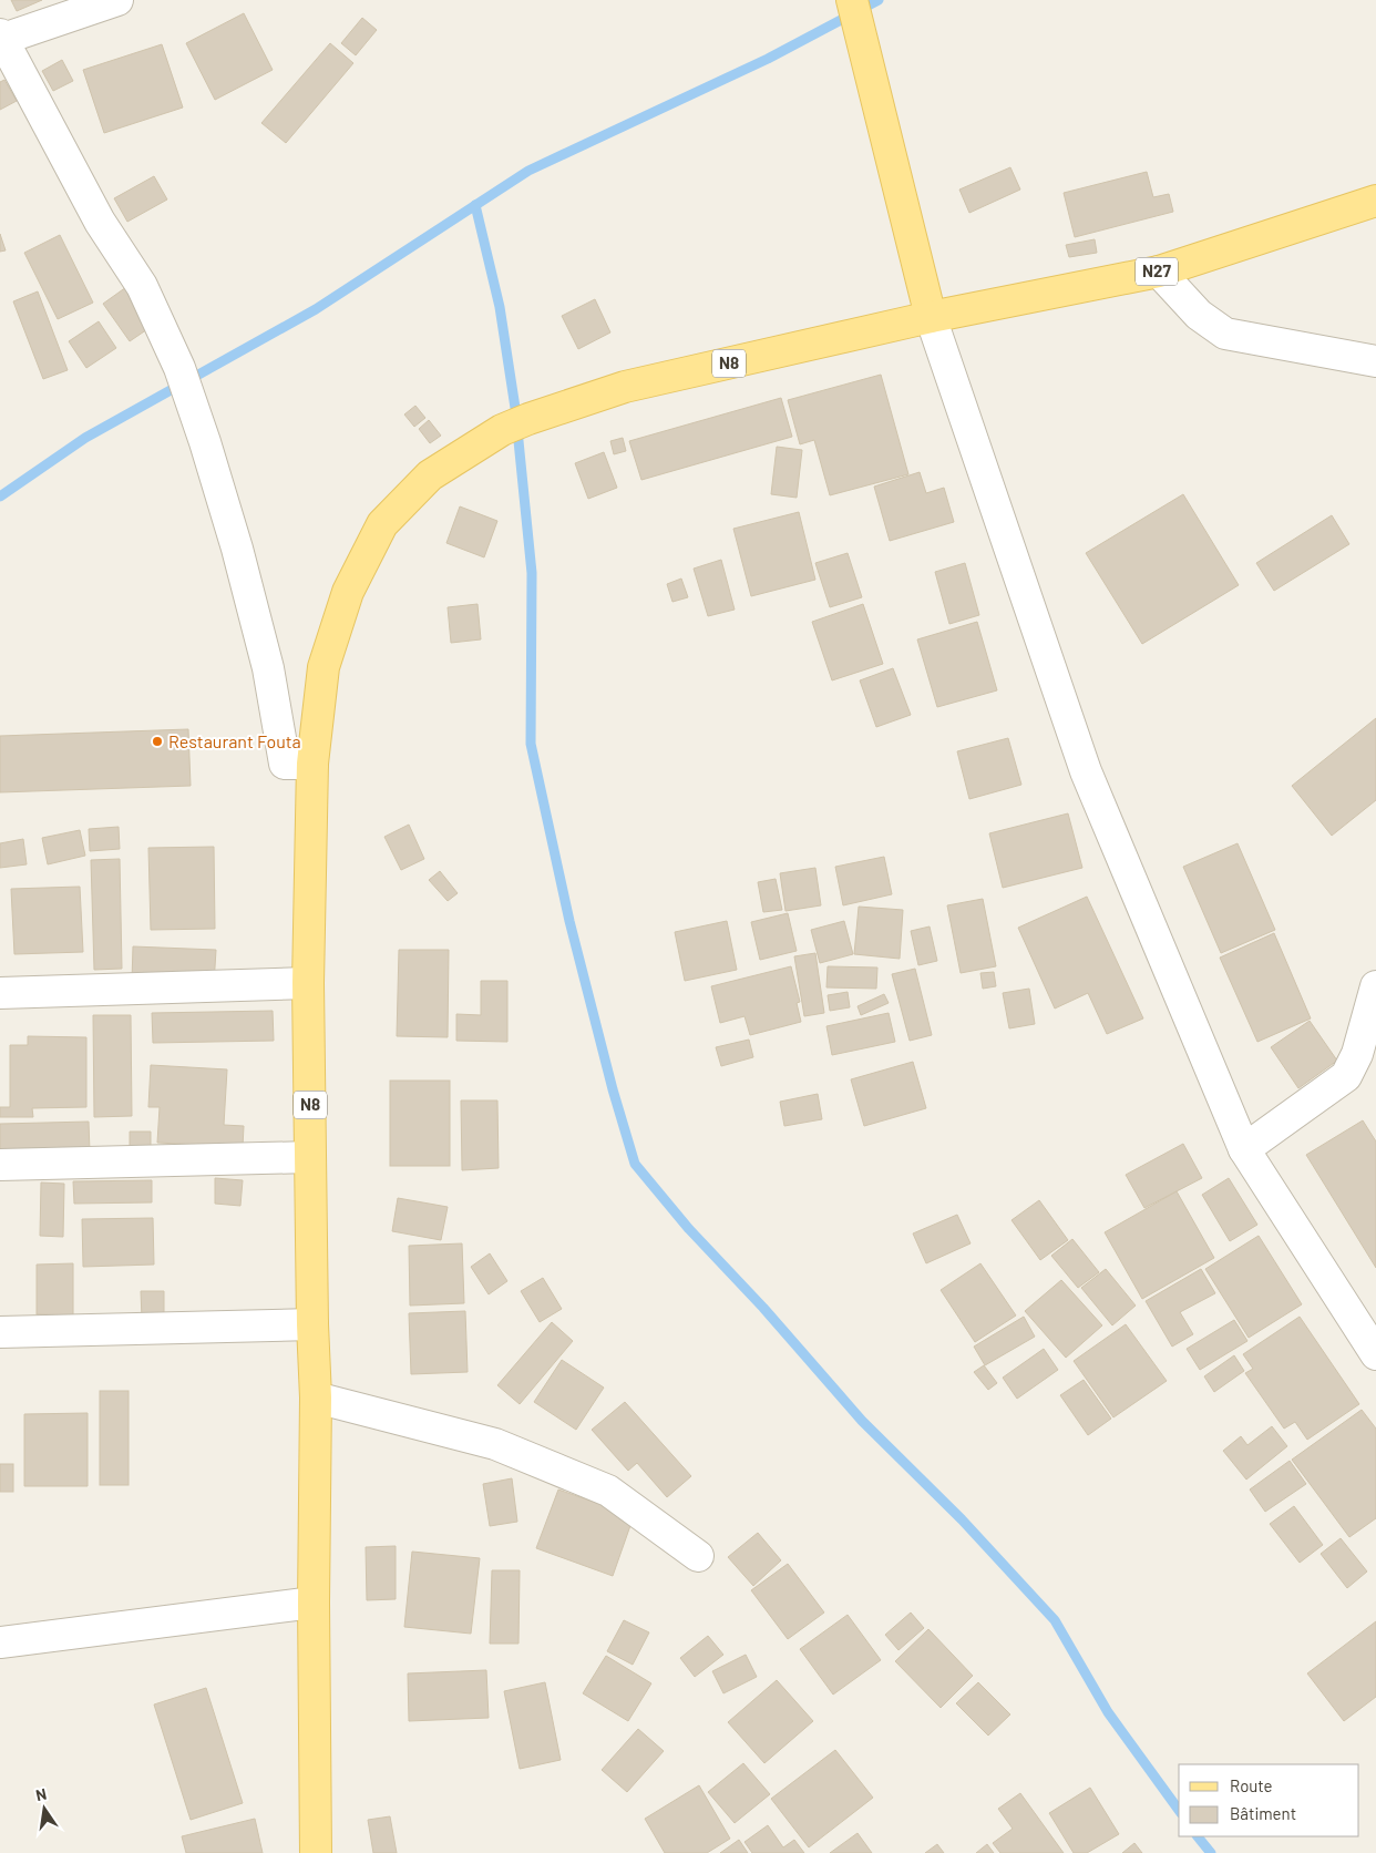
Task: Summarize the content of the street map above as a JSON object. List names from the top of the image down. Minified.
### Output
{"streets":{"main road":["N27","N8"]},"crossings":[["N27","N8"]],"places":["Restaurant Fouta"],"legend":["Route","Bâtiment"],"north":"top"}
